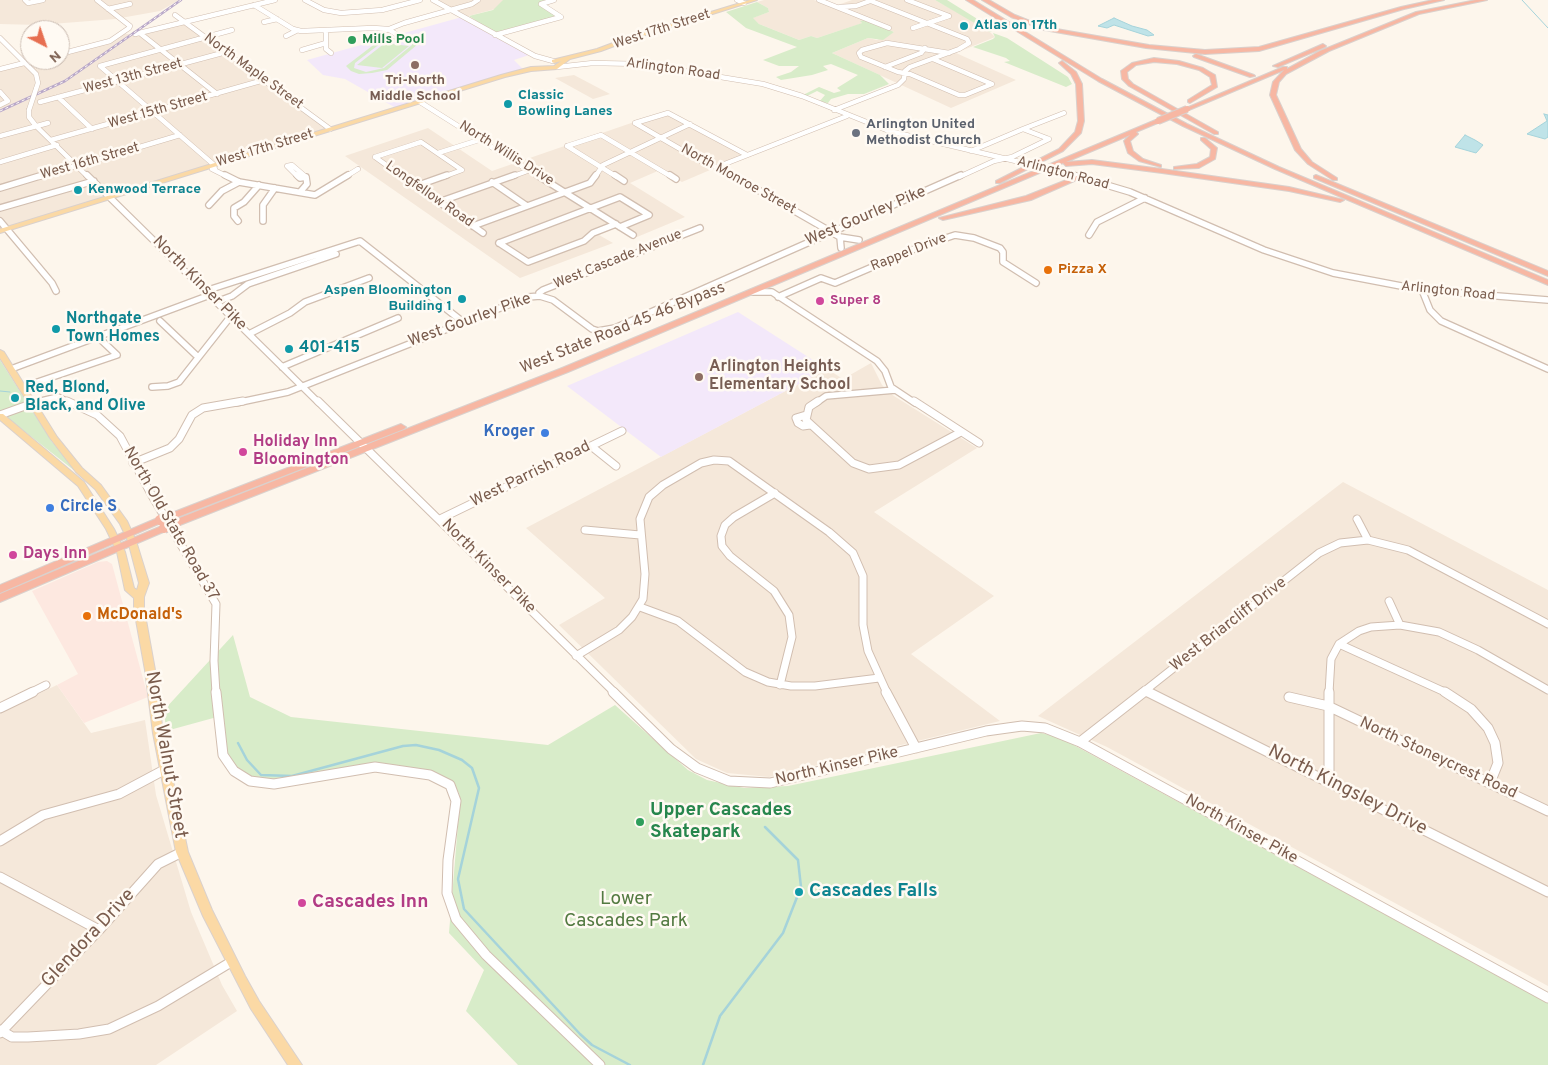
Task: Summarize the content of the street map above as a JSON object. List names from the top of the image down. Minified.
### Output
{"streets":{"highway":["West State Road 45 46 Bypass"],"main road":["West 17th Street","North Walnut Street"],"street":["Arlington Road","North Maple Street","West 13th Street","West 15th Street","North Willis Drive","West 16th Street","North Monroe Street","Longfellow Road","West Gourley Pike","Rappel Drive","West Cascade Avenue","North Kinser Pike","West Parrish Road","North Old State Road 37","West Briarcliff Drive","North Stoneycrest Road","North Kingsley Drive","Glendora Drive"]},"crossings":[["West 17th Street","Arlington Road"],["West 17th Street","North Maple Street"],["West 17th Street","North Willis Drive"],["West 17th Street","North Kinser Pike"],["Arlington Road","West Gourley Pike"],["North Maple Street","West 13th Street"],["North Maple Street","West 15th Street"],["West 15th Street","North Kinser Pike"],["West 16th Street","North Kinser Pike"],["North Monroe Street","West Gourley Pike"],["North Monroe Street","West State Road 45 46 Bypass"],["West Gourley Pike","West Cascade Avenue"],["West Gourley Pike","North Kinser Pike"],["West Gourley Pike","North Old State Road 37"],["North Kinser Pike","West State Road 45 46 Bypass"],["North Kinser Pike","West Parrish Road"],["North Kinser Pike","West Briarcliff Drive"],["West State Road 45 46 Bypass","North Walnut Street"],["North Old State Road 37","North Walnut Street"],["West Briarcliff Drive","North Kingsley Drive"],["North Walnut Street","Glendora Drive"]],"parks":["Lower Cascades Park"],"places":["Atlas on 17th","Mills Pool","Tri-North Middle School","Classic Bowling Lanes","Arlington United Methodist Church","Kenwood Terrace","Pizza X","Aspen Bloomington Building 1","Super 8","Northgate Town Homes","401-415","Arlington Heights Elementary School","Red, Blond, Black, and Olive","Kroger","Holiday Inn Bloomington","Circle S","Days Inn","McDonald's","Upper Cascades Skatepark","Cascades Falls","Cascades Inn"],"north":"bottom right"}
